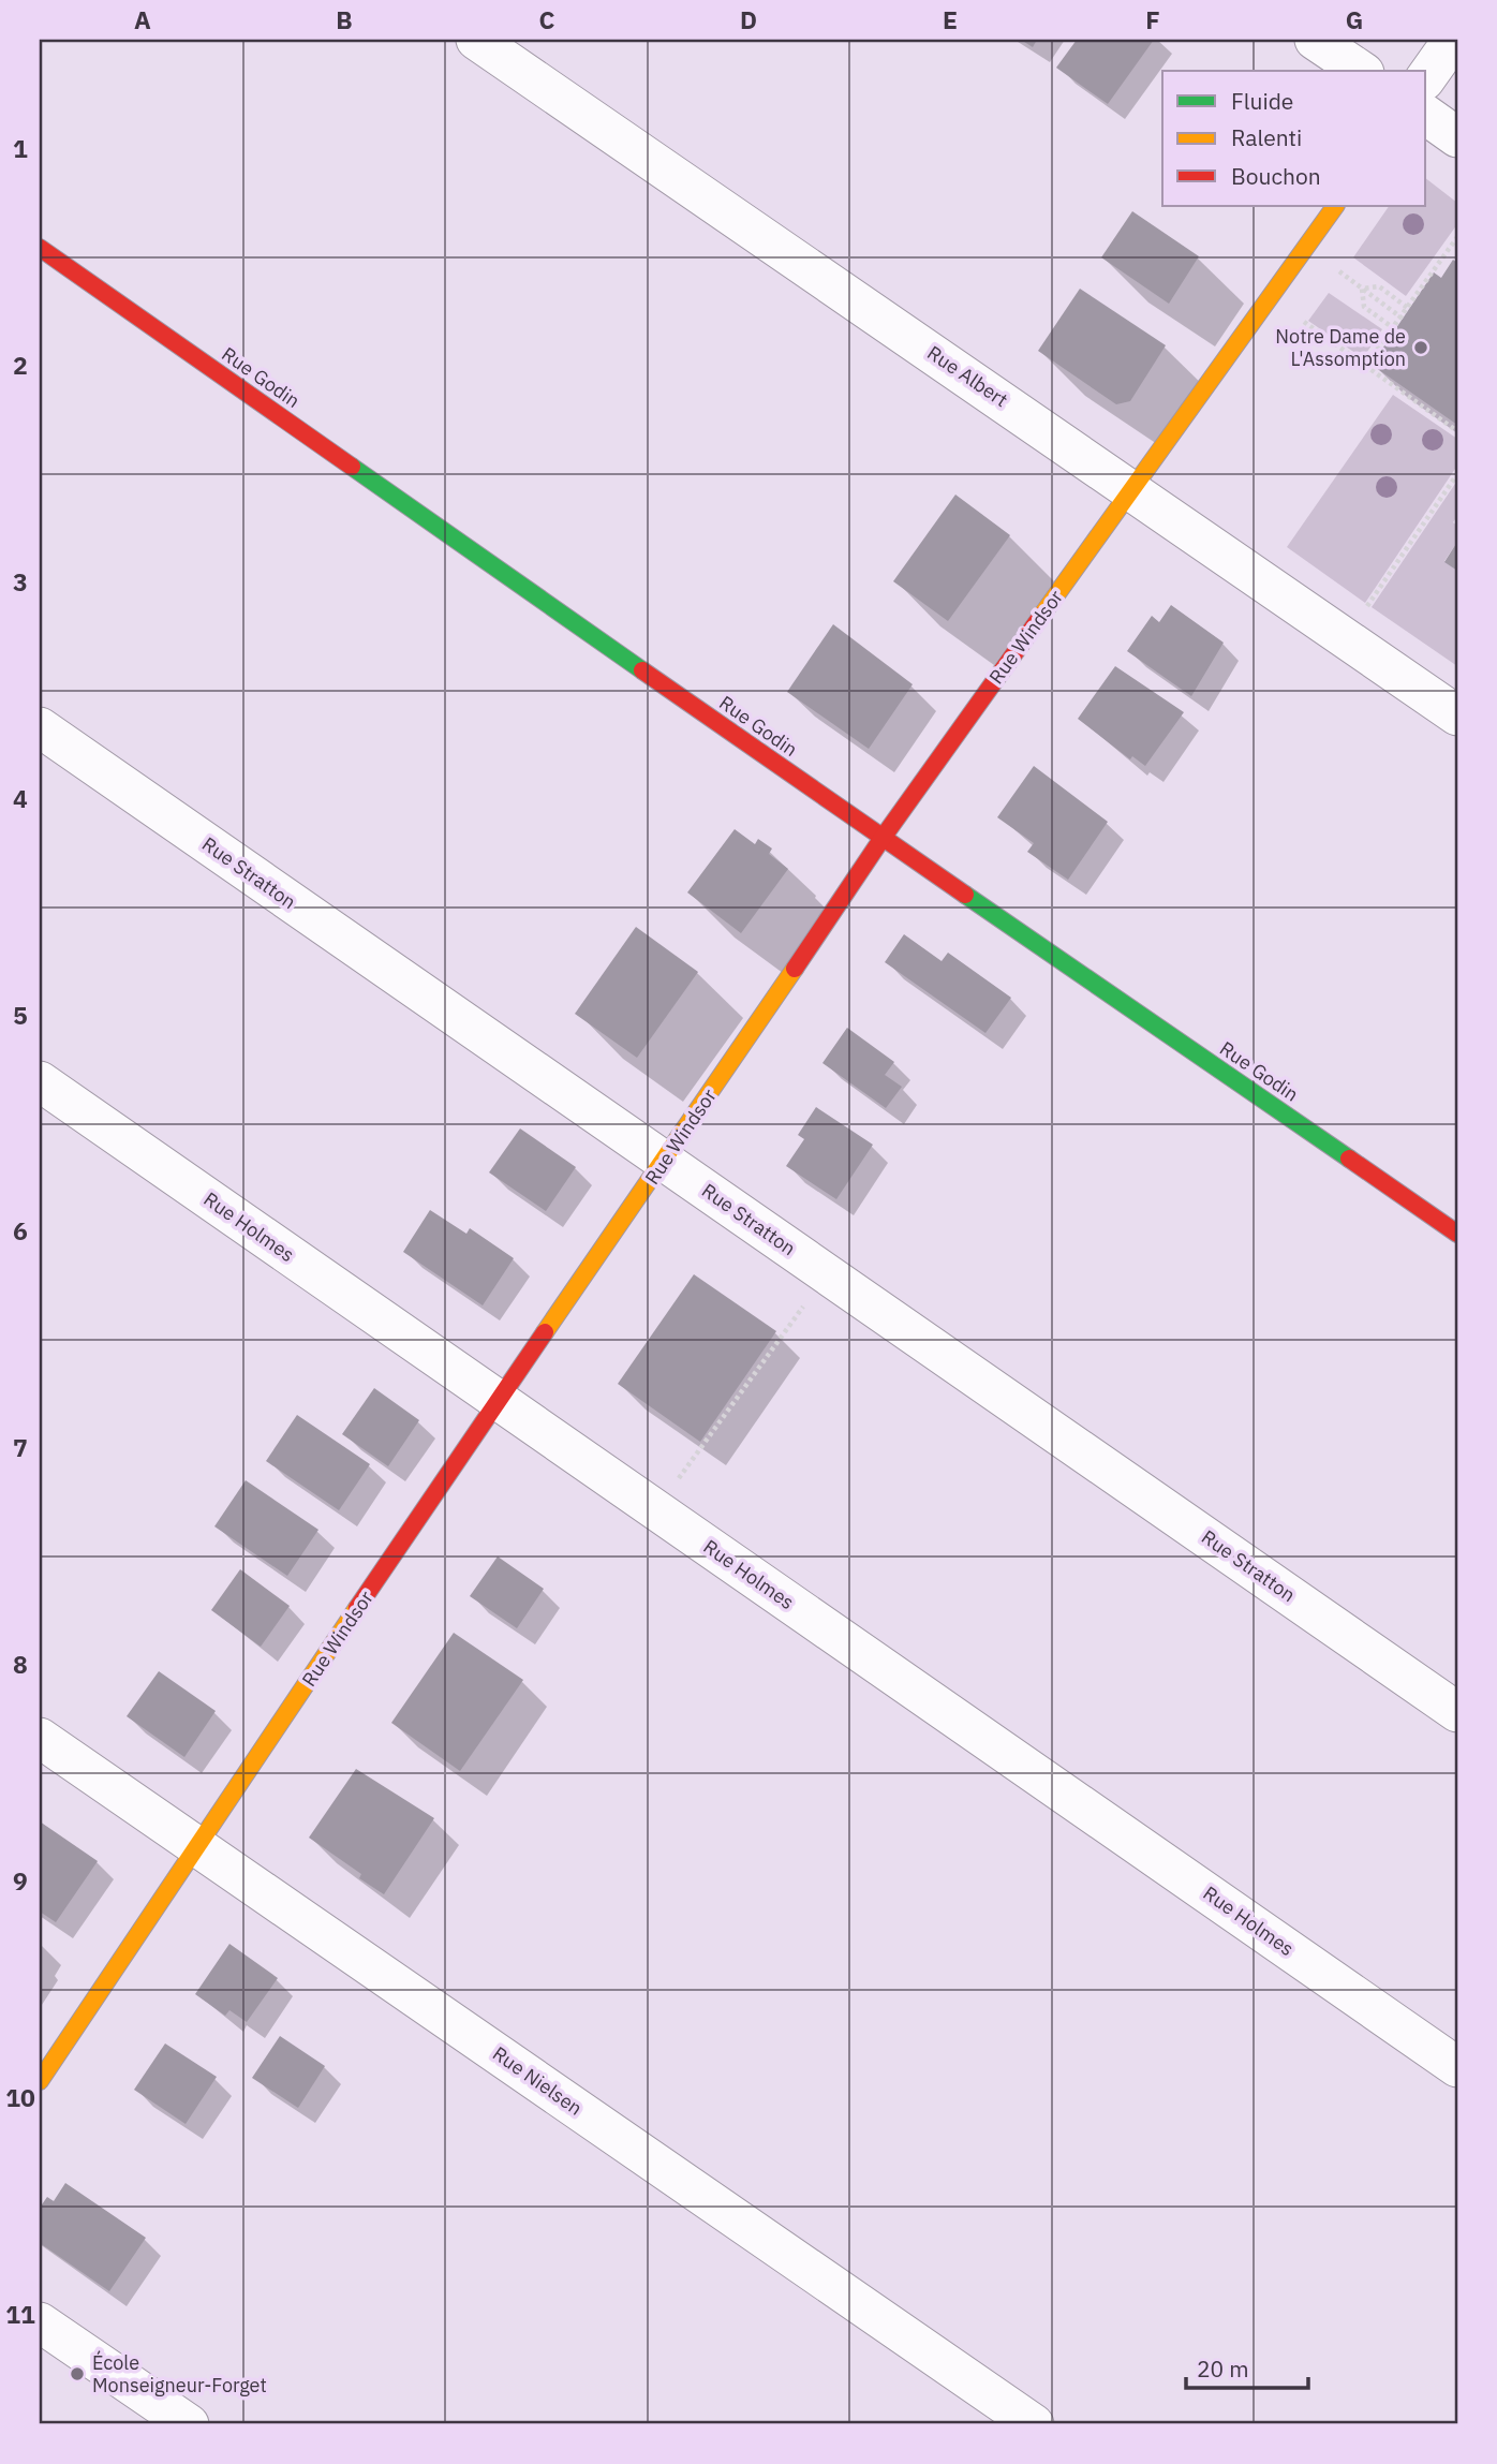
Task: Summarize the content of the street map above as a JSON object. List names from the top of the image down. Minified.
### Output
{"streets":{"street":["Rue Albert","Rue Godin","Rue Windsor","Rue Stratton","Rue Holmes","Rue Nielsen"]},"crossings":[["Rue Albert","Rue Windsor"],["Rue Godin","Rue Windsor"],["Rue Windsor","Rue Stratton"],["Rue Windsor","Rue Holmes"],["Rue Windsor","Rue Nielsen"]],"places":["Notre Dame de L'Assomption","École Monseigneur-Forget"],"legend":["Fluide","Ralenti","Bouchon"],"scale_bar":"20 m","grid":{"columns":["A","B","C","D","E","F","G"],"rows":["1","2","3","4","5","6","7","8","9","10","11"]}}
